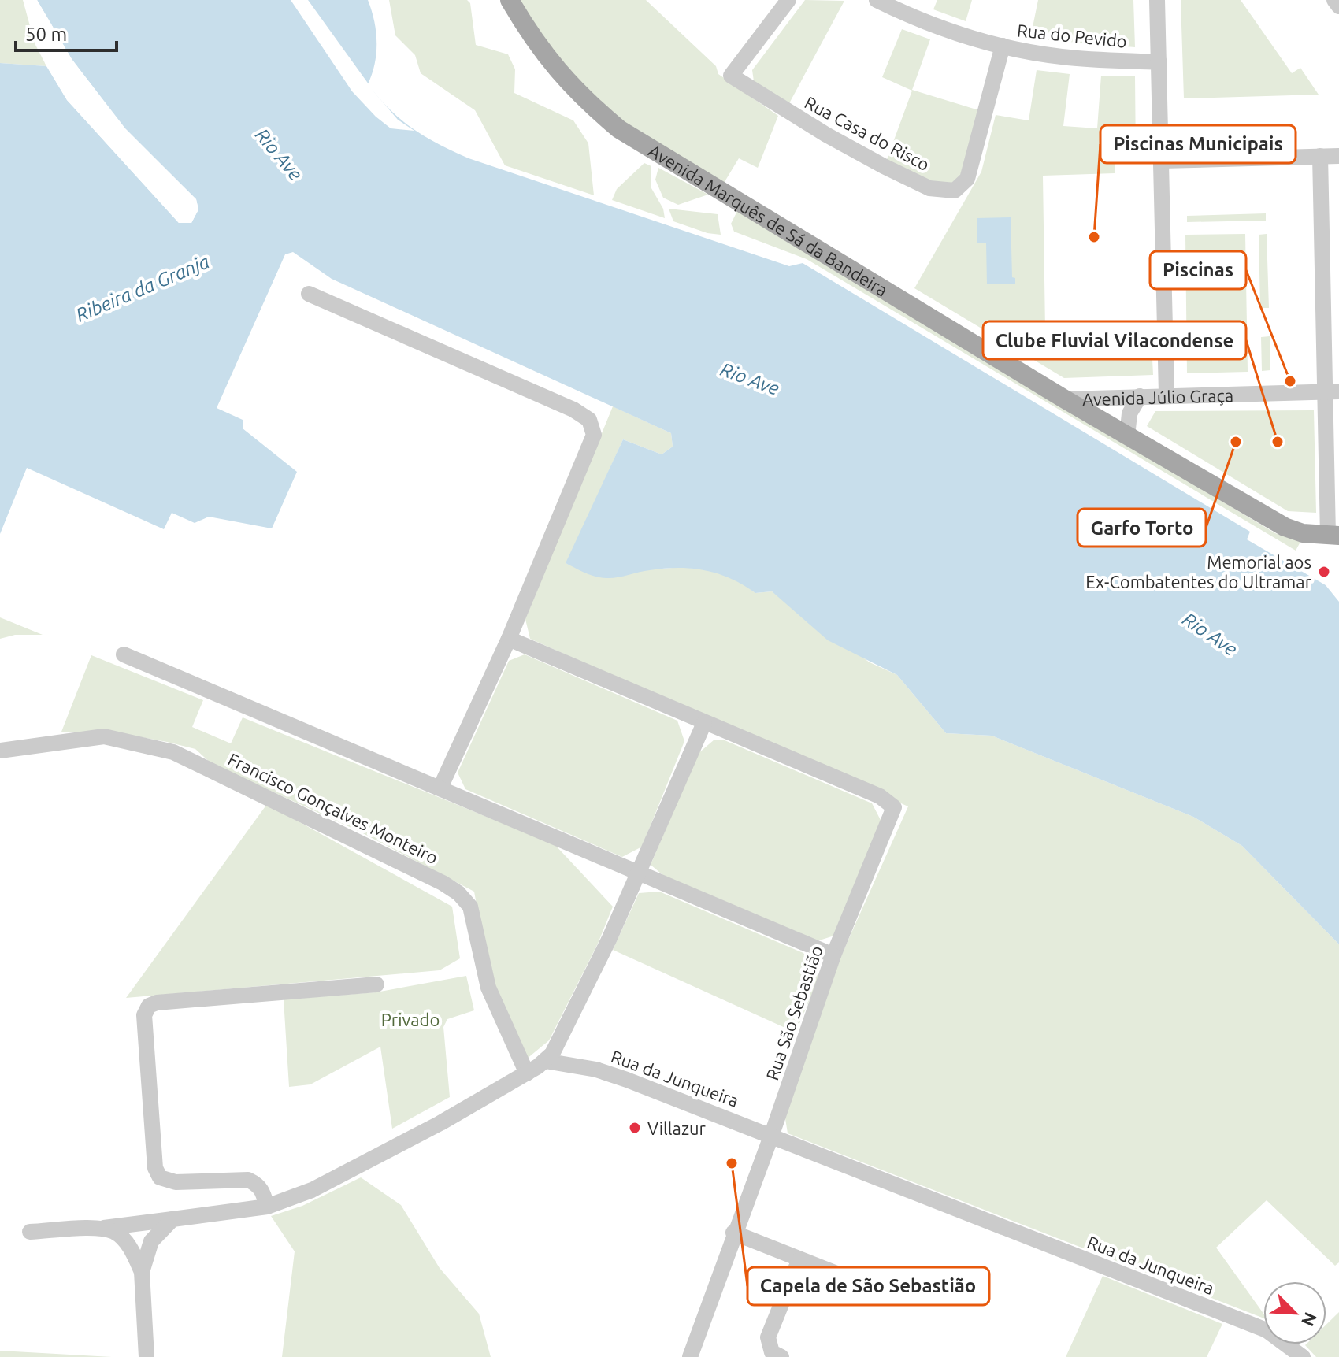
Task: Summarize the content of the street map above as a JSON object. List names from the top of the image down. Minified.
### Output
{"streets":{"main road":["Avenida Marquês de Sá da Bandeira"],"street":["Rua do Pevido","Rua Casa do Risco","Avenida Júlio Graça","Francisco Gonçalves Monteiro","Rua São Sebastião","Rua da Junqueira"]},"crossings":[["Rua do Pevido","Rua Casa do Risco"],["Avenida Marquês de Sá da Bandeira","Avenida Júlio Graça"],["Rua São Sebastião","Rua da Junqueira"]],"water":["Rio Ave","Ribeira da Granja"],"parks":["Privado"],"places":["Piscinas Municipais","Piscinas","Garfo Torto","Clube Fluvial Vilacondense","Memorial aos Ex-Combatentes do Ultramar","Villazur","Capela de São Sebastião"],"scale_bar":"50 m","north":"bottom right"}
